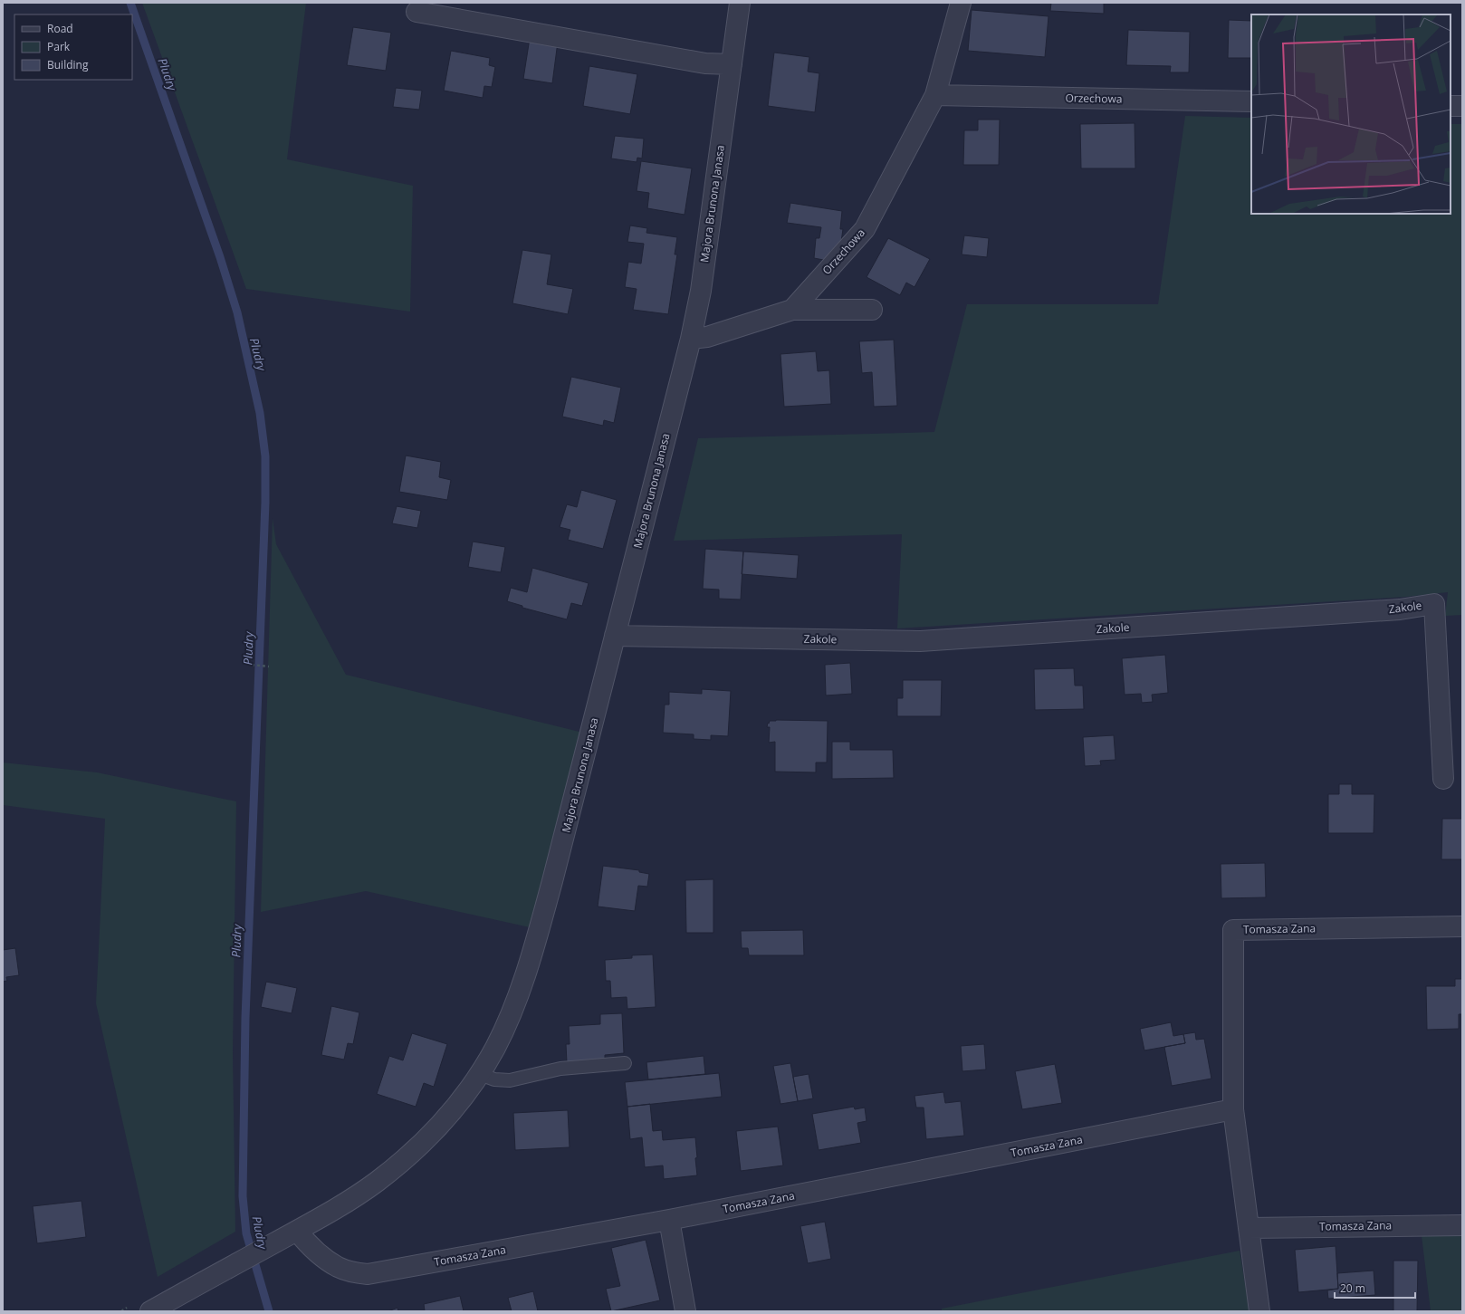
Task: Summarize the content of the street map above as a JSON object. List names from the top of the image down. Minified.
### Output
{"streets":{"street":["Orzechowa","Majora Brunona Janasa","Zakole","Tomasza Zana"]},"crossings":[["Majora Brunona Janasa","Zakole"],["Majora Brunona Janasa","Tomasza Zana"]],"water":["Pludry"],"legend":["Road","Park","Building"],"scale_bar":"20 m"}
